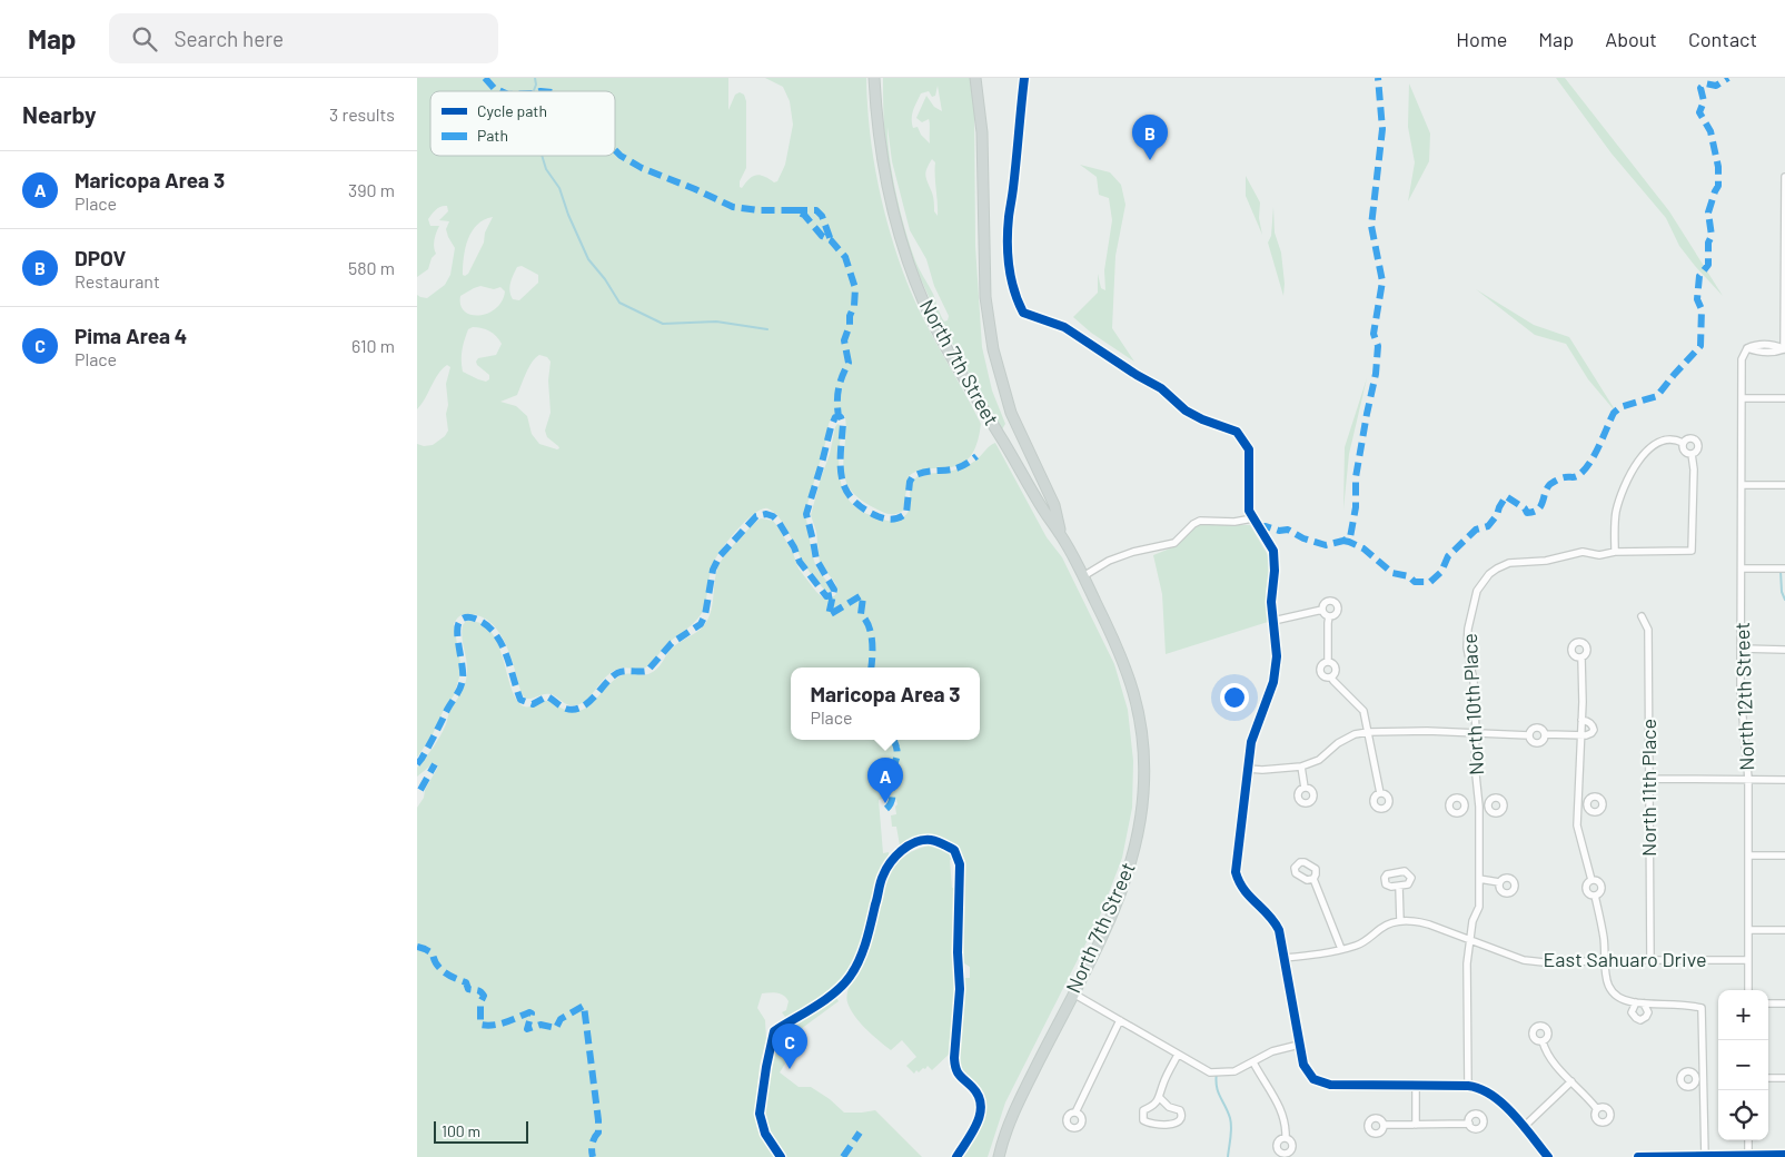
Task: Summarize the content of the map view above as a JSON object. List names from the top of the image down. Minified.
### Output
{"streets":{"main road":["North 7th Street"],"street":["North 12th Street","North 10th Place","North 11th Place","East Sahuaro Drive"]},"crossings":[["North 12th Street","East Sahuaro Drive"],["North 10th Place","East Sahuaro Drive"],["North 11th Place","East Sahuaro Drive"]],"legend":["Cycle path","Path"],"scale_bar":"100 m","page":{"header":"Map","search":"Search here","nav":["Home","Map","About","Contact"],"heading":["Nearby","3 results"],"pins":["B","A","C"],"list":[{"mark":"A","name":"Maricopa Area 3","note":"Place","value":"390 m"},{"mark":"B","name":"DPOV","note":"Restaurant","value":"580 m"},{"mark":"C","name":"Pima Area 4","note":"Place","value":"610 m"}],"popup":["Maricopa Area 3","Place"],"map_buttons":["+","−"],"scale":"100 m"}}
